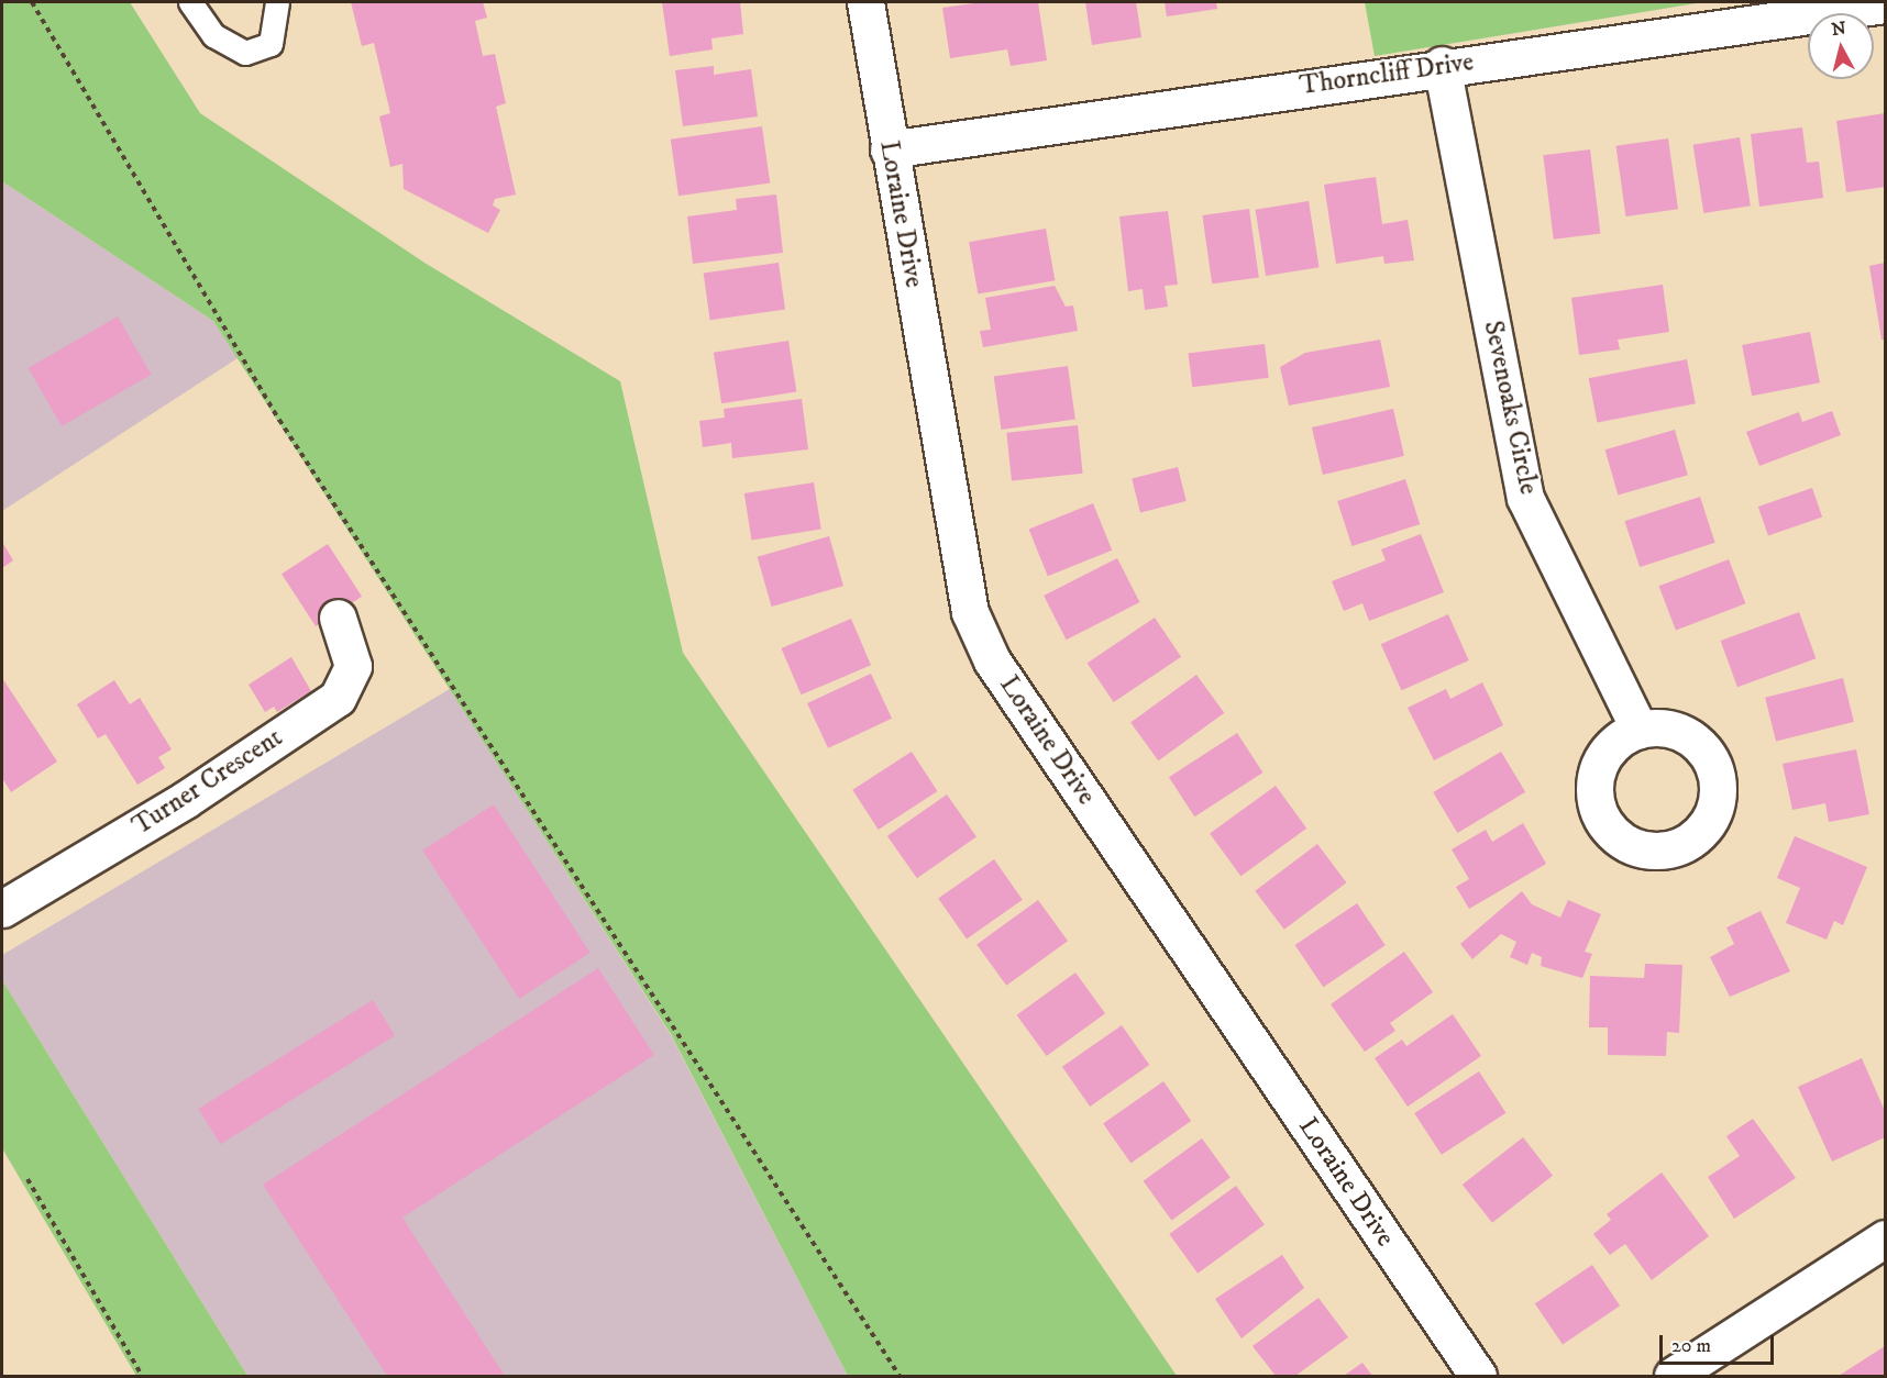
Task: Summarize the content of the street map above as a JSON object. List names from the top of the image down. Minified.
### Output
{"streets":{"street":["Thorncliff Drive","Loraine Drive","Sevenoaks Circle","Turner Crescent"]},"crossings":[["Thorncliff Drive","Loraine Drive"],["Thorncliff Drive","Sevenoaks Circle"]],"scale_bar":"20 m","north":"top"}
